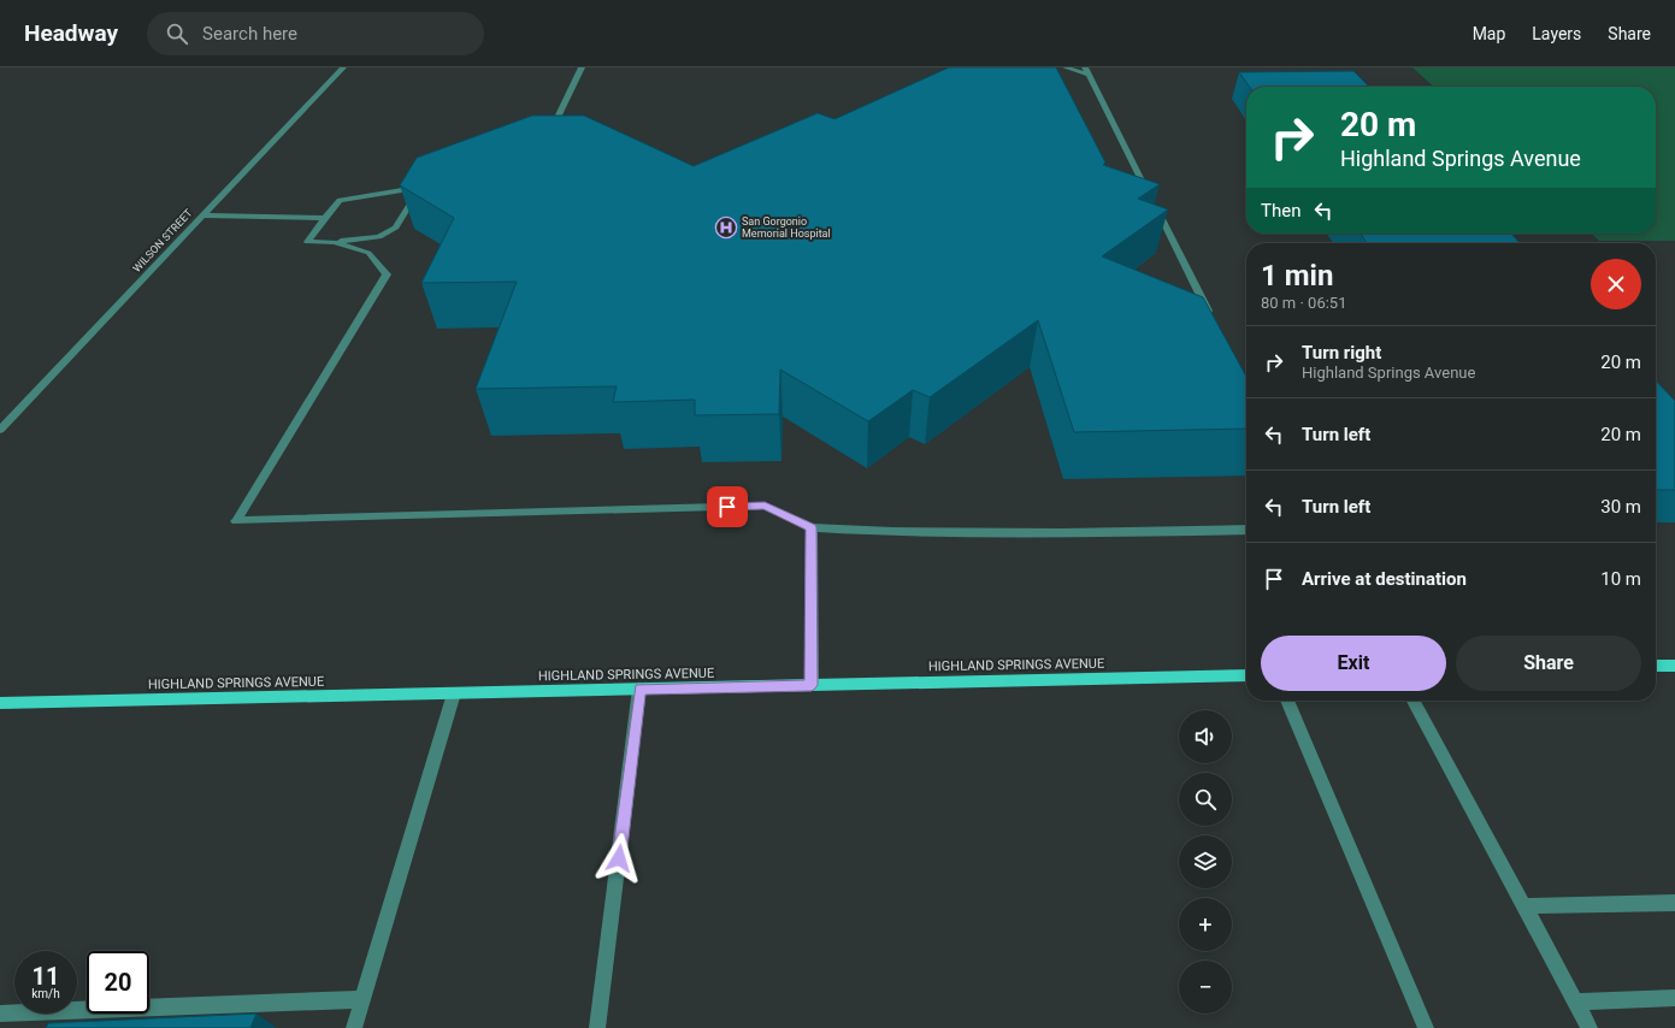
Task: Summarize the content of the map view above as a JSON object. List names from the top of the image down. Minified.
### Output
{"streets":{"main road":["HIGHLAND SPRINGS AVENUE"],"street":["WILSON STREET"]},"places":{"hospital":["San Gorgonio Memorial Hospital"]},"page":{"header":"Headway","search":"Search here","nav":["Map","Layers","Share"],"turn":["20 m","Highland Springs Avenue"],"then":"Then","heading":["1 min","80 m · 06:51"],"list":[{"name":"Turn right","note":"Highland Springs Avenue","value":"20 m"},{"name":"Turn left","value":"20 m"},{"name":"Turn left","value":"30 m"},{"name":"Arrive at destination","value":"10 m"}],"buttons":["Exit","Share"],"map_buttons":["+","−"],"speed":"11 km/h","limit":"20"}}
